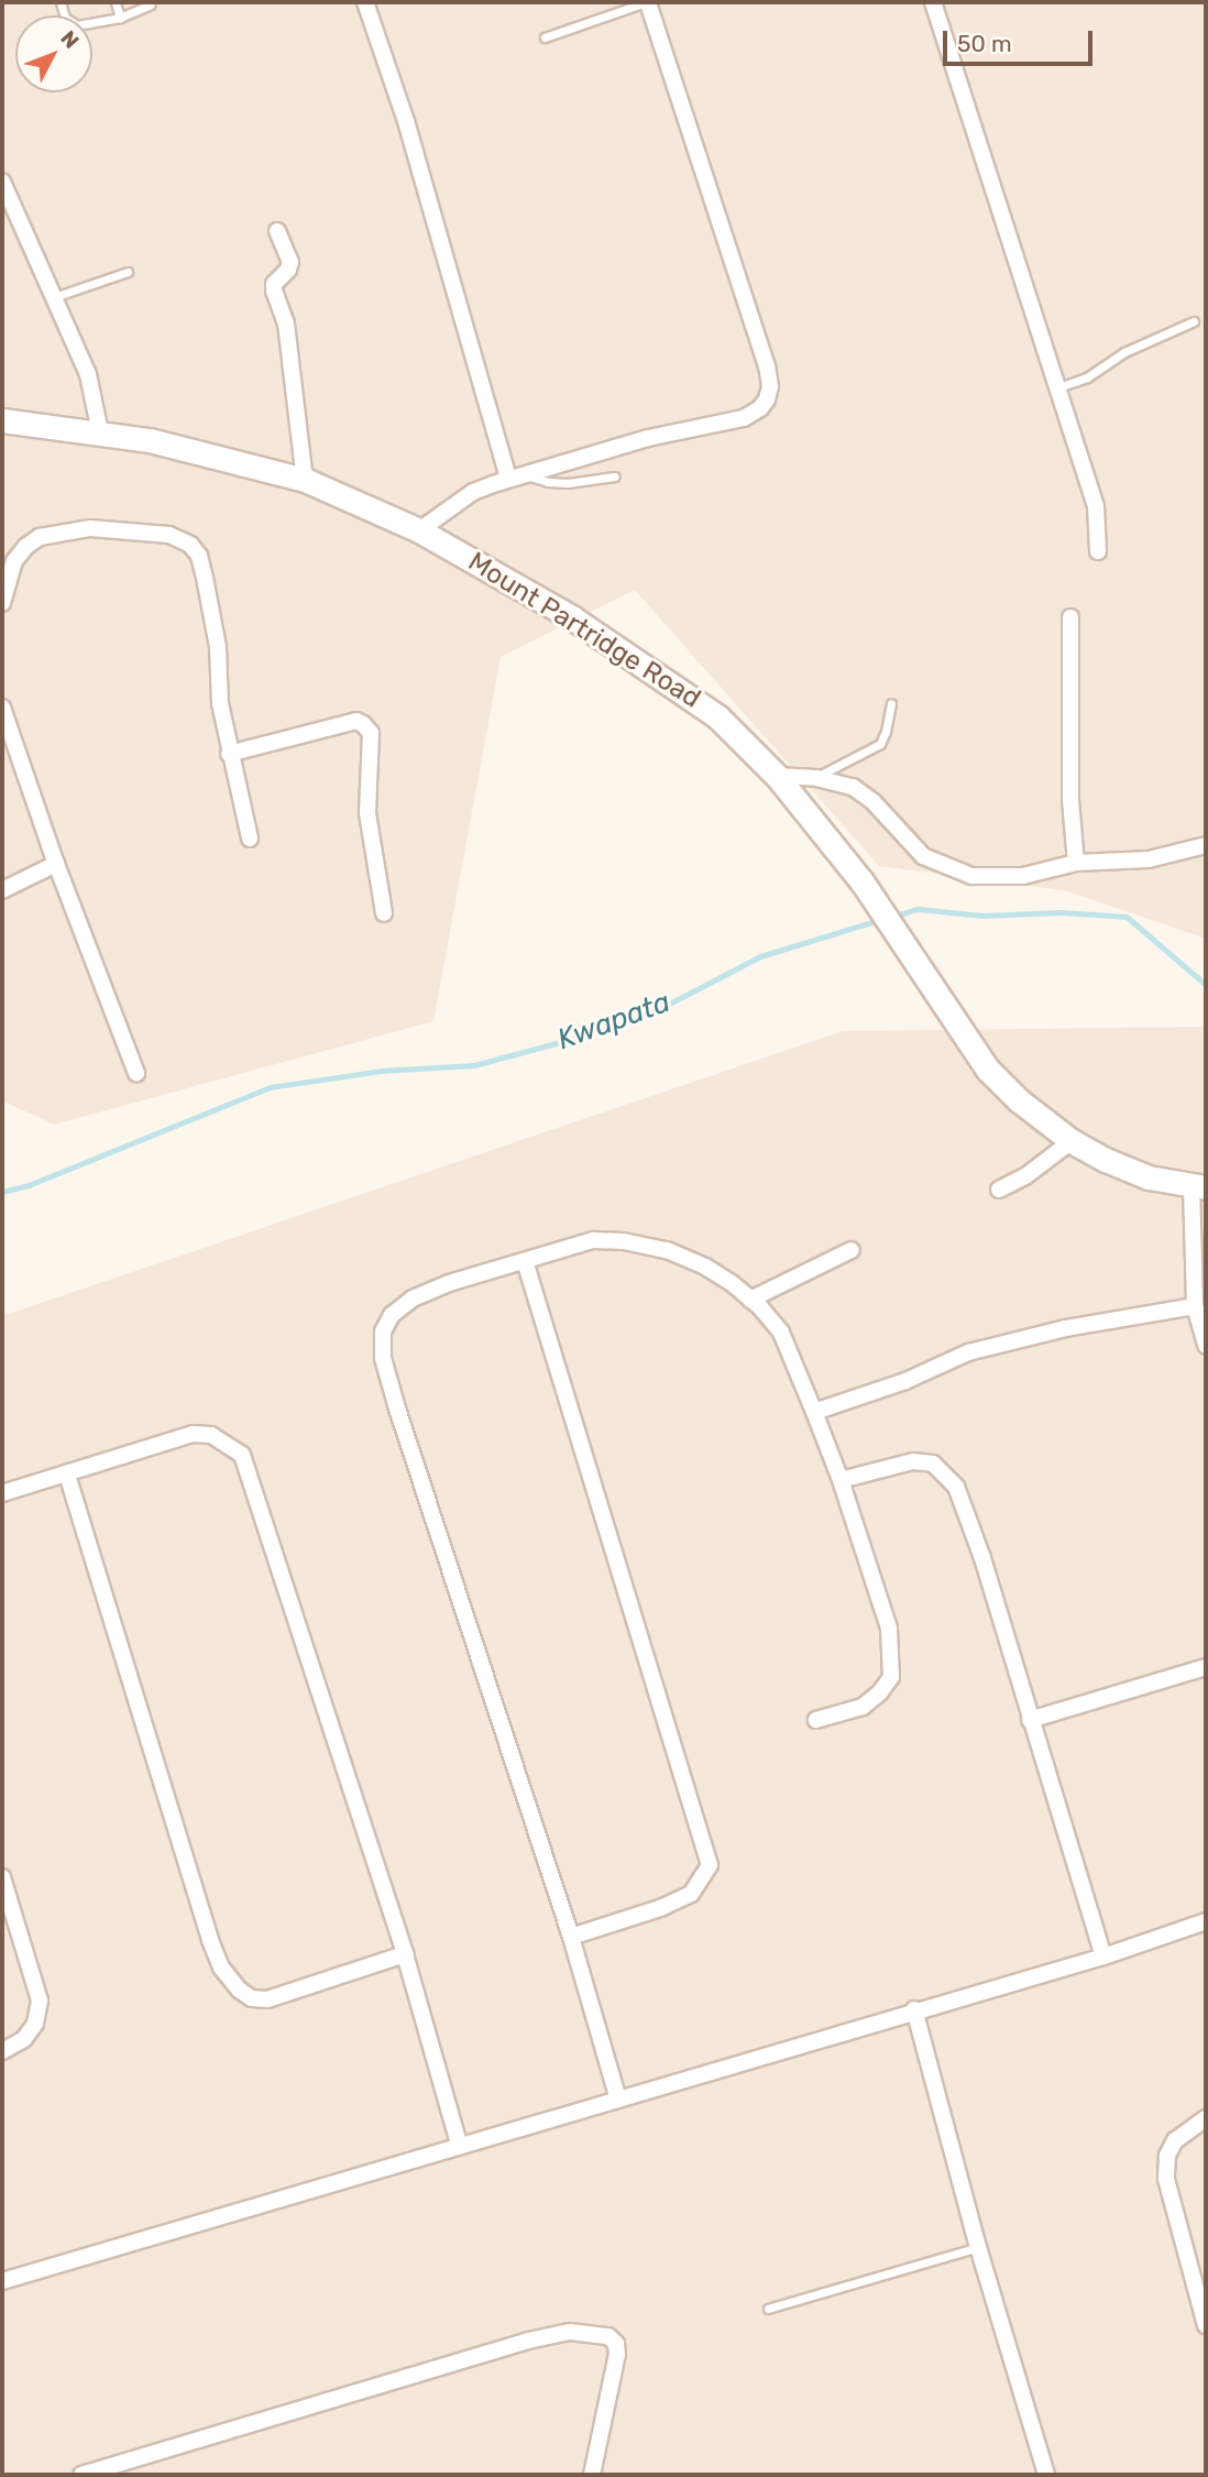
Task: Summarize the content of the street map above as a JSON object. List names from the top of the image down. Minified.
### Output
{"streets":{"street":["Mount Partridge Road"]},"water":["Kwapata"],"scale_bar":"50 m","north":"top right"}
